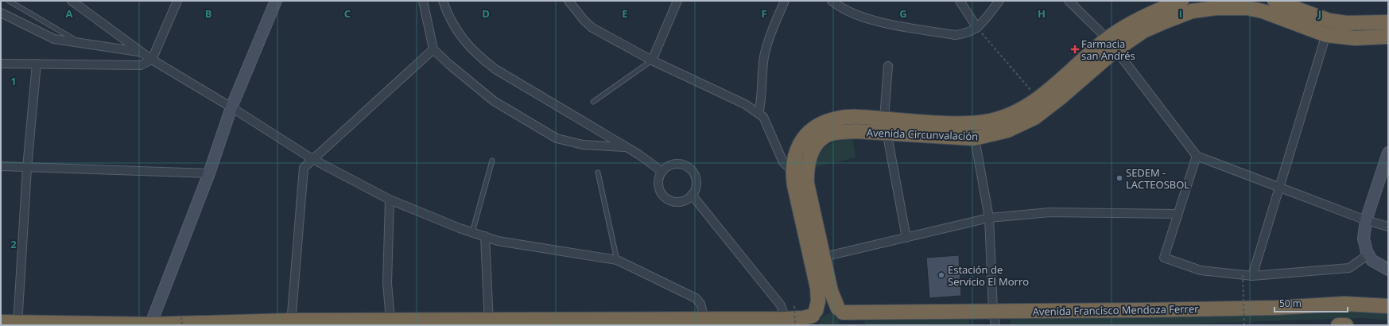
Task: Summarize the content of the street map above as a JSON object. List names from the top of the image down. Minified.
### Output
{"streets":{"highway":["Avenida Circunvalación","Avenida Francisco Mendoza Ferrer"]},"crossings":[["Avenida Circunvalación","Avenida Francisco Mendoza Ferrer"]],"places":{"health":["Farmacia san Andrés"],"other":["SEDEM - LACTEOSBOL","Estación de Servicio El Morro"]},"scale_bar":"50 m","grid":{"columns":["A","B","C","D","E","F","G","H","I","J"],"rows":["1","2"]}}
